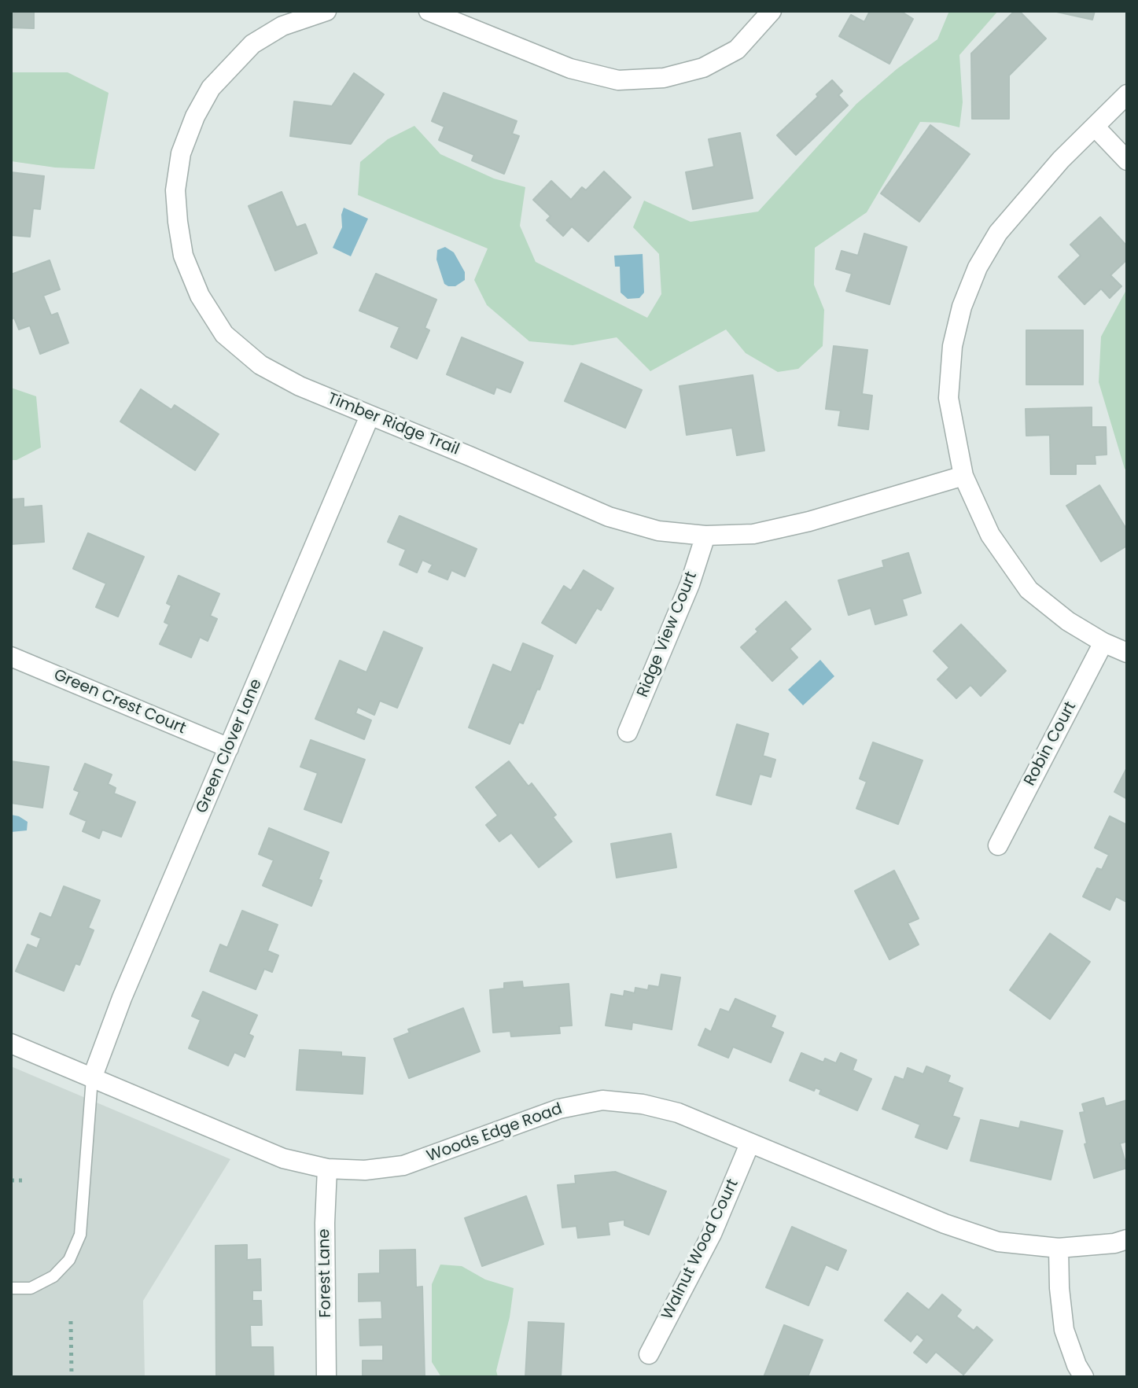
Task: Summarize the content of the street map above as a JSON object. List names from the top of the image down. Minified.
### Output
{"streets":{"street":["Timber Ridge Trail","Ridge View Court","Green Crest Court","Robin Court","Green Clover Lane","Woods Edge Road","Walnut Wood Court","Forest Lane"]},"crossings":[["Timber Ridge Trail","Ridge View Court"],["Timber Ridge Trail","Green Clover Lane"],["Green Crest Court","Green Clover Lane"],["Green Clover Lane","Woods Edge Road"],["Woods Edge Road","Walnut Wood Court"],["Woods Edge Road","Forest Lane"]]}
